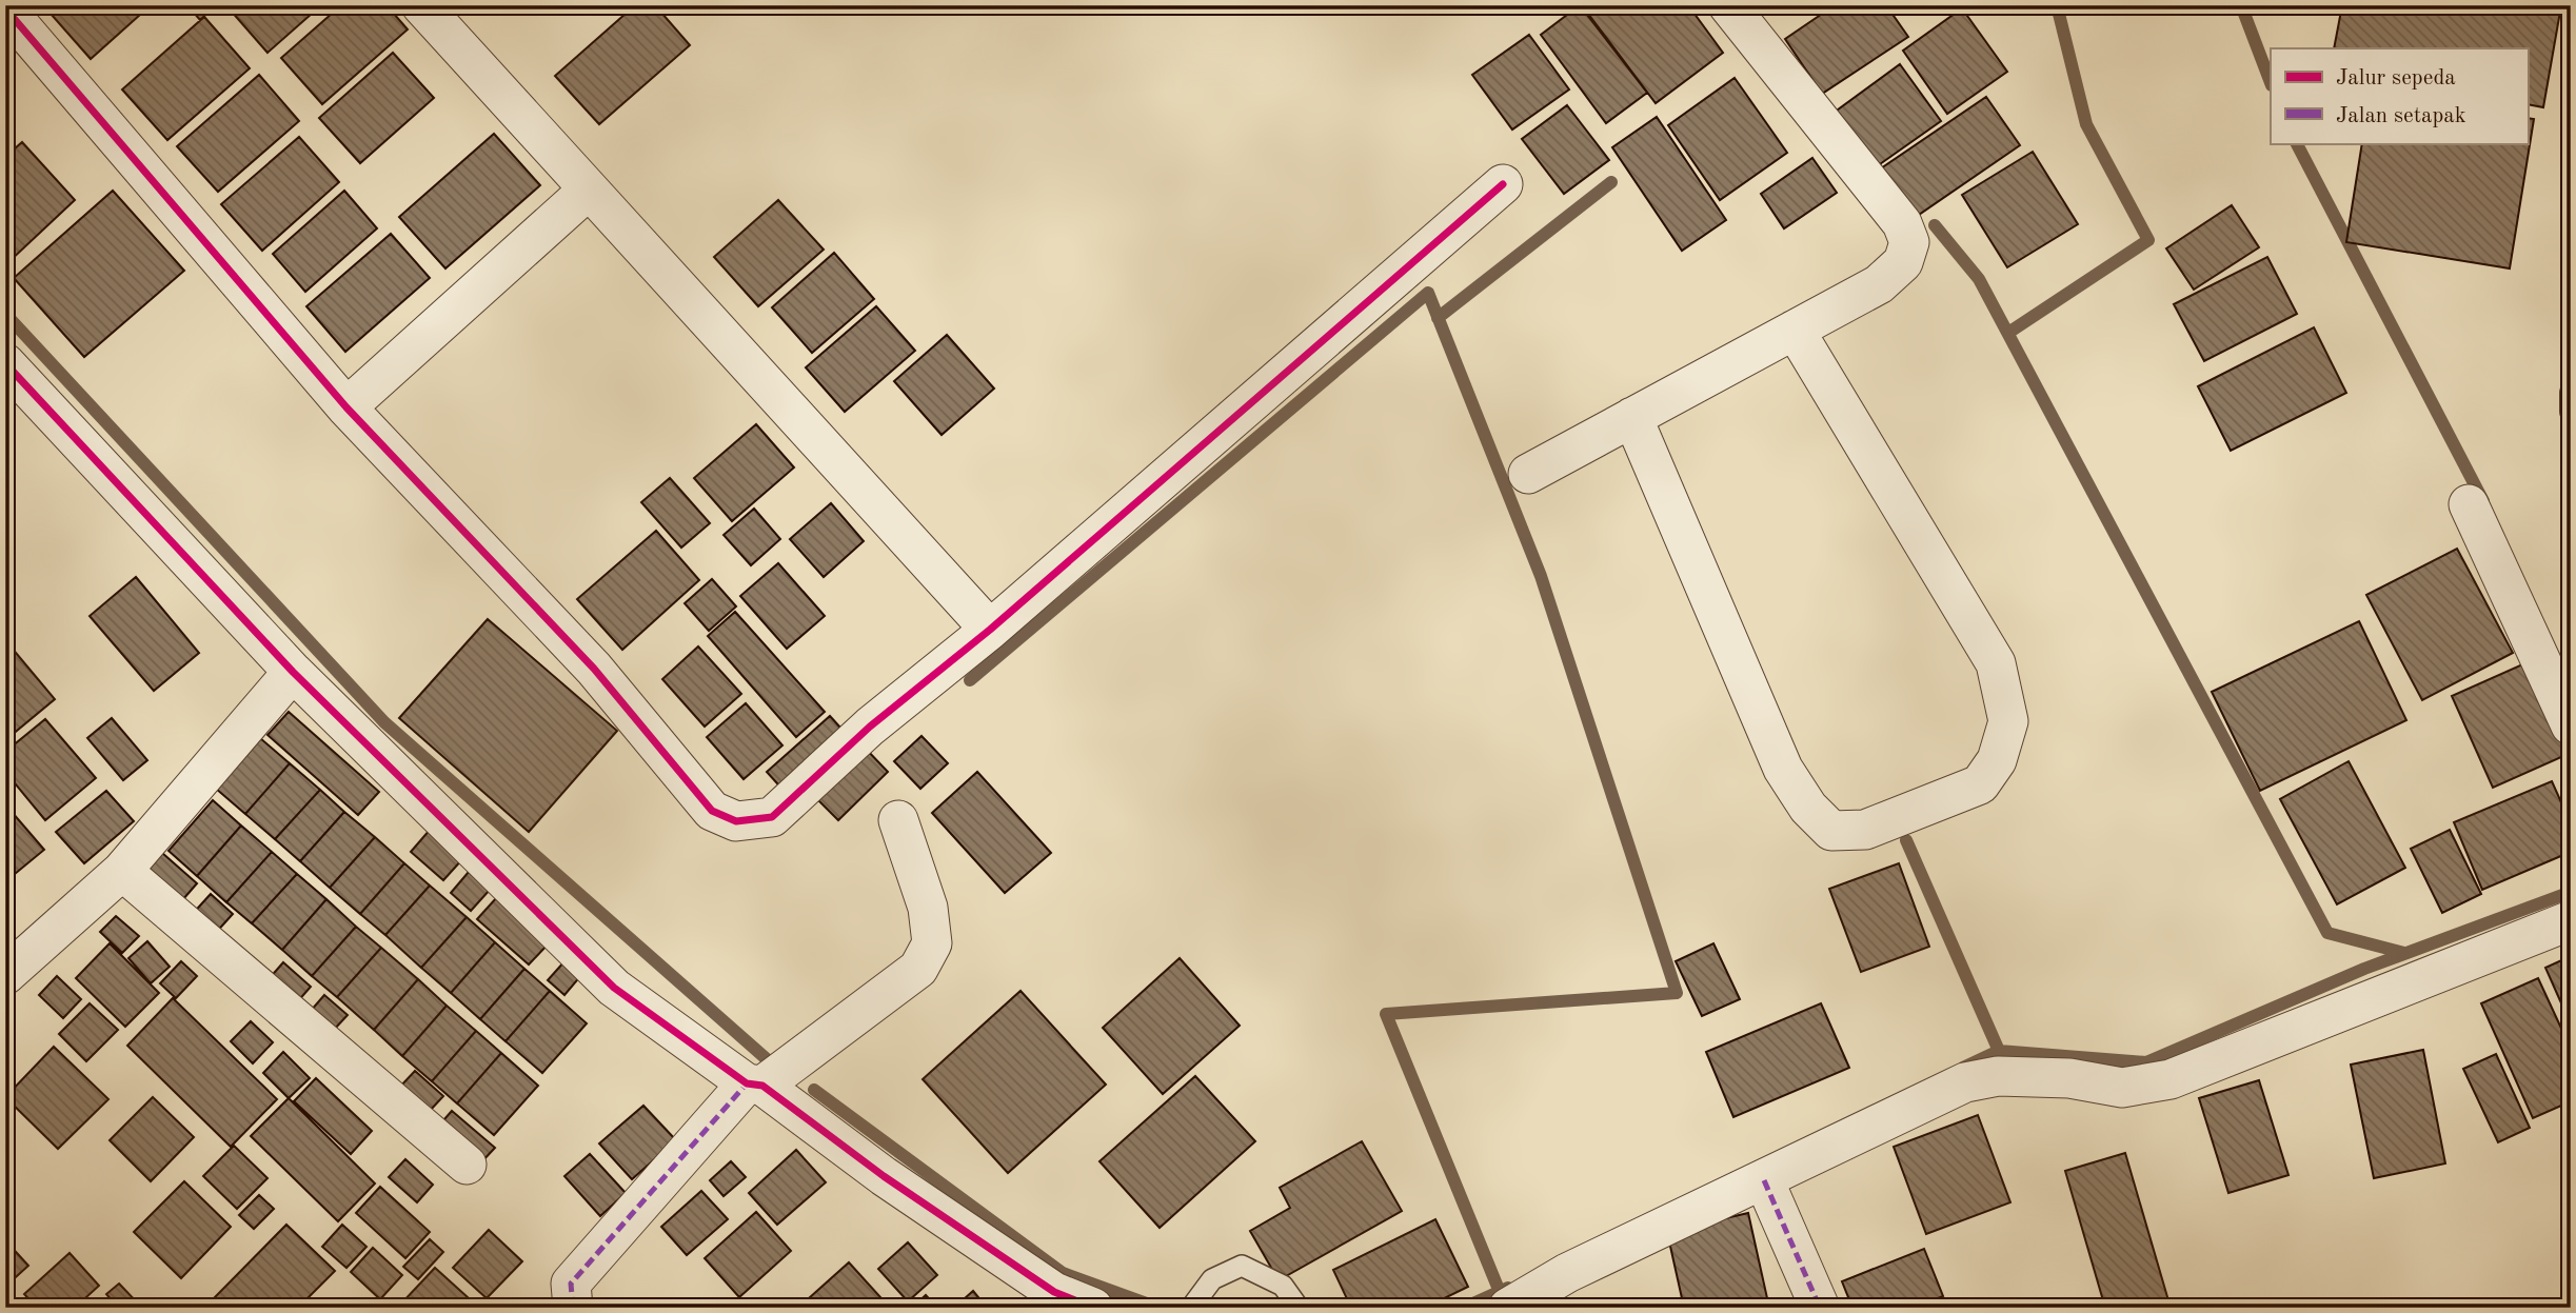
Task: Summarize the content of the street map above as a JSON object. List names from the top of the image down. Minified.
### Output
{"legend":["Jalur sepeda","Jalan setapak"]}
